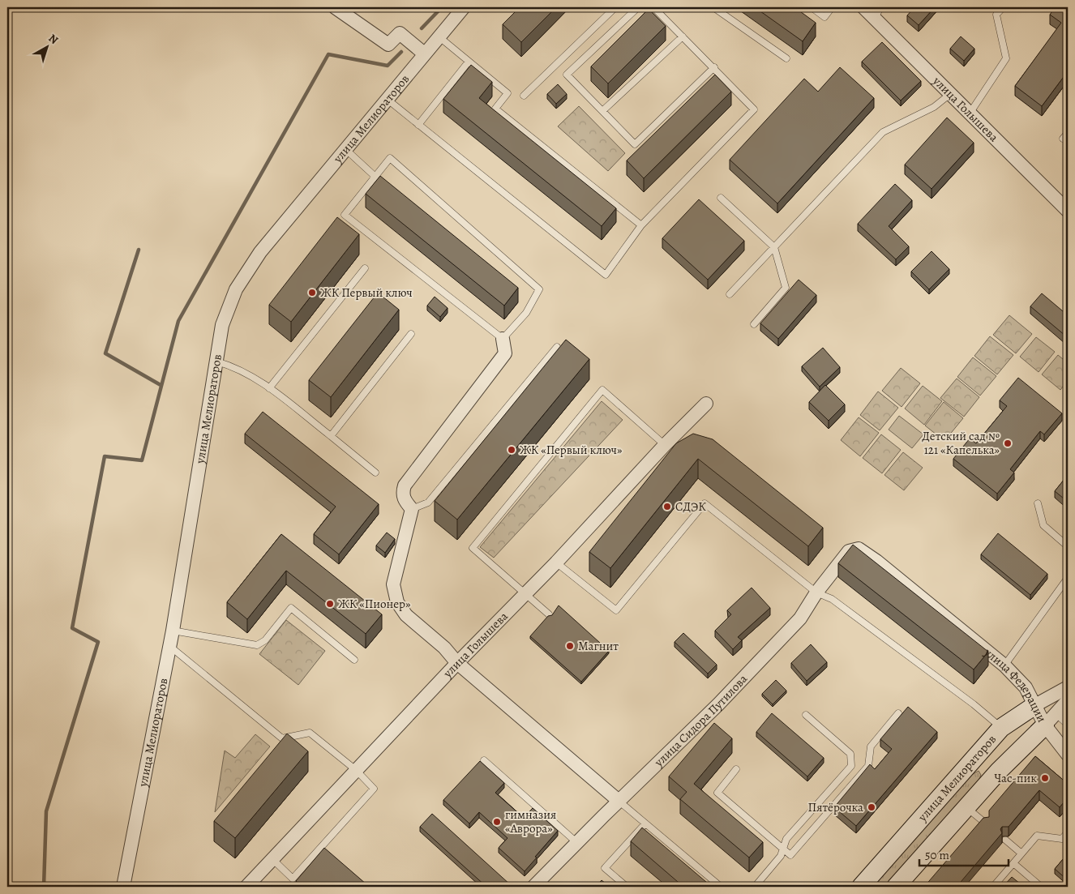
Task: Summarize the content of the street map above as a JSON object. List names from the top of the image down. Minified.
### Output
{"streets":{"street":["улица Голышева","улица Мелиораторов","улица Федерации","улица Сидора Путилова"]},"crossings":[["улица Мелиораторов","улица Федерации"],["улица Федерации","улица Сидора Путилова"]],"places":["ЖК Первый ключ","Детский сад № 121 «Капелька»","ЖК «Первый ключ»","СДЭК","ЖК «Пионер»","Магнит","Час-пик","Пятёрочка","гимназия «Аврора»"],"scale_bar":"50 m","north":"top right"}
